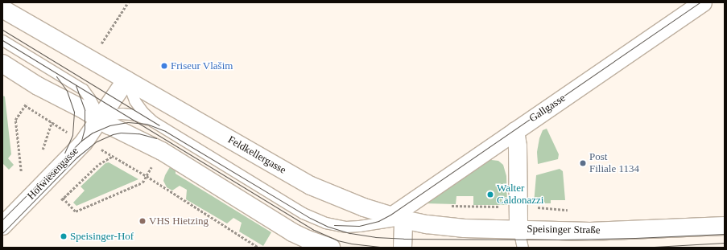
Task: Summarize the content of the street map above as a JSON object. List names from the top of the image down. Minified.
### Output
{"streets":{"main road":["Gallgasse","Feldkellergasse","Hofwiesengasse","Speisinger Straße"]},"crossings":[["Gallgasse","Feldkellergasse"],["Gallgasse","Speisinger Straße"],["Feldkellergasse","Hofwiesengasse"],["Feldkellergasse","Speisinger Straße"]],"places":["Friseur Vlašim","Post Filiale 1134","Walter Caldonazzi","VHS Hietzing","Speisinger-Hof"]}
